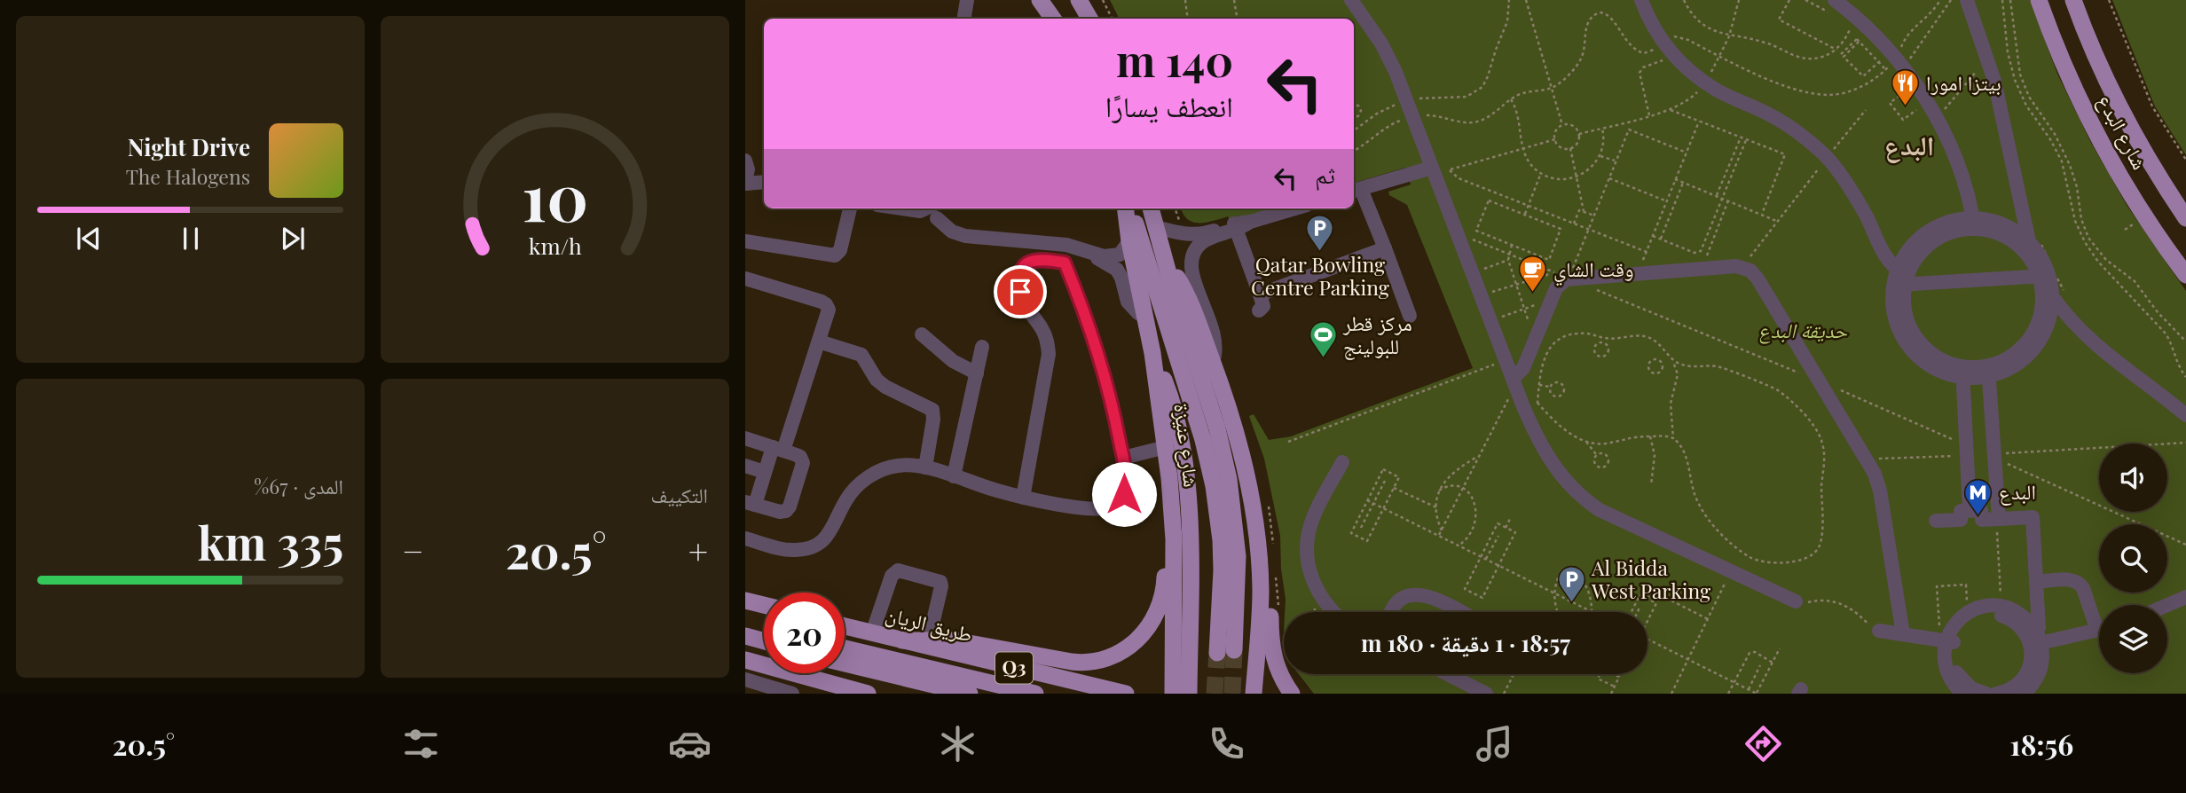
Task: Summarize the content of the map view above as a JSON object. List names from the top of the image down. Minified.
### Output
{"streets":{"main road":["شارع البدع","شارع عنيزة","طريق الريان","Q3"]},"districts":["البدع"],"parks":["حديقة البدع"],"places":{"restaurant":["بيتزا امورا"],"parking":["Qatar Bowling Centre Parking","Al Bidda West Parking"],"cafe":["وقت الشاي"],"sports":["مركز قطر للبولينج"],"metro station":["البدع"]},"page":{"turn":["140 m","انعطف يسارًا"],"song":["Night Drive","The Halogens"],"then":"ثم","tile":["التكييف",["المدى · 67%","335 km"]],"heat":["−","20.5°","+"],"limit":"20","trip":"18:57 · 1 دقيقة · 180 m","tabs":["18:56","20.5°"],"gauge":["10","km/h"]}}
